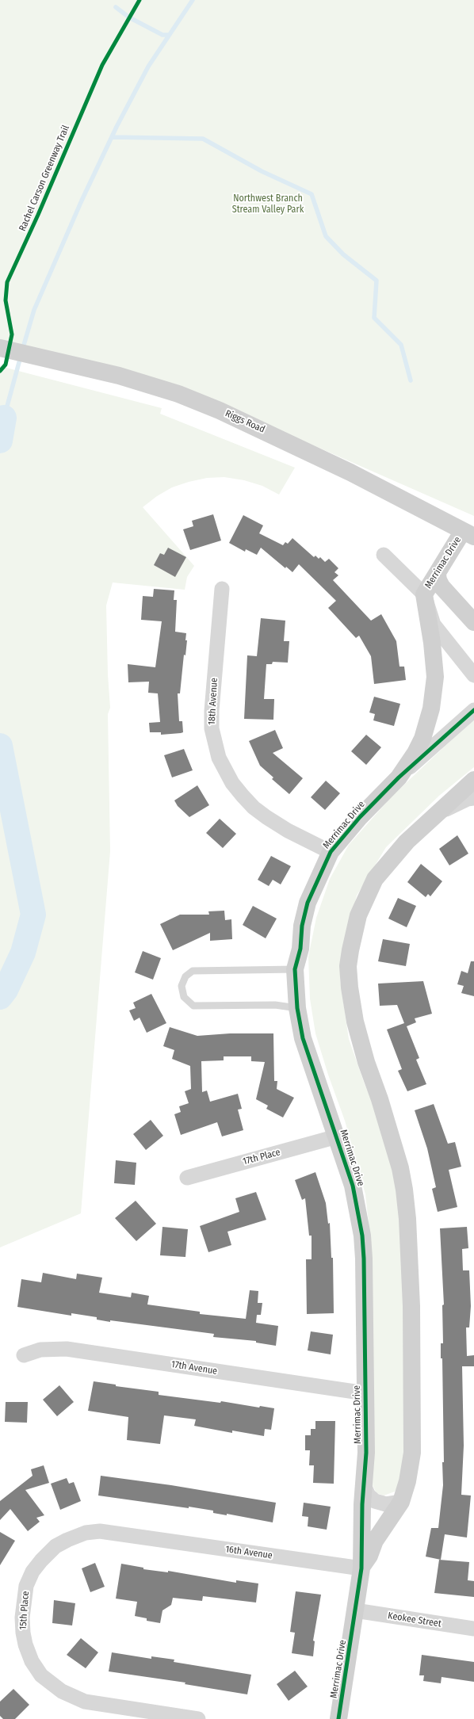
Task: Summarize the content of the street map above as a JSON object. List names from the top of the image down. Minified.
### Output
{"streets":{"street":["Riggs Road","Merrimac Drive","18th Avenue","17th Place","17th Avenue","16th Avenue","15th Place","Keokee Street"],"cycle path":["Rachel Carson Greenway Trail"]},"crossings":[["Riggs Road","Merrimac Drive"],["Merrimac Drive","18th Avenue"],["Merrimac Drive","17th Place"],["Merrimac Drive","17th Avenue"],["Merrimac Drive","16th Avenue"],["Merrimac Drive","Keokee Street"],["16th Avenue","15th Place"]],"parks":["Northwest Branch Stream Valley Park"]}
